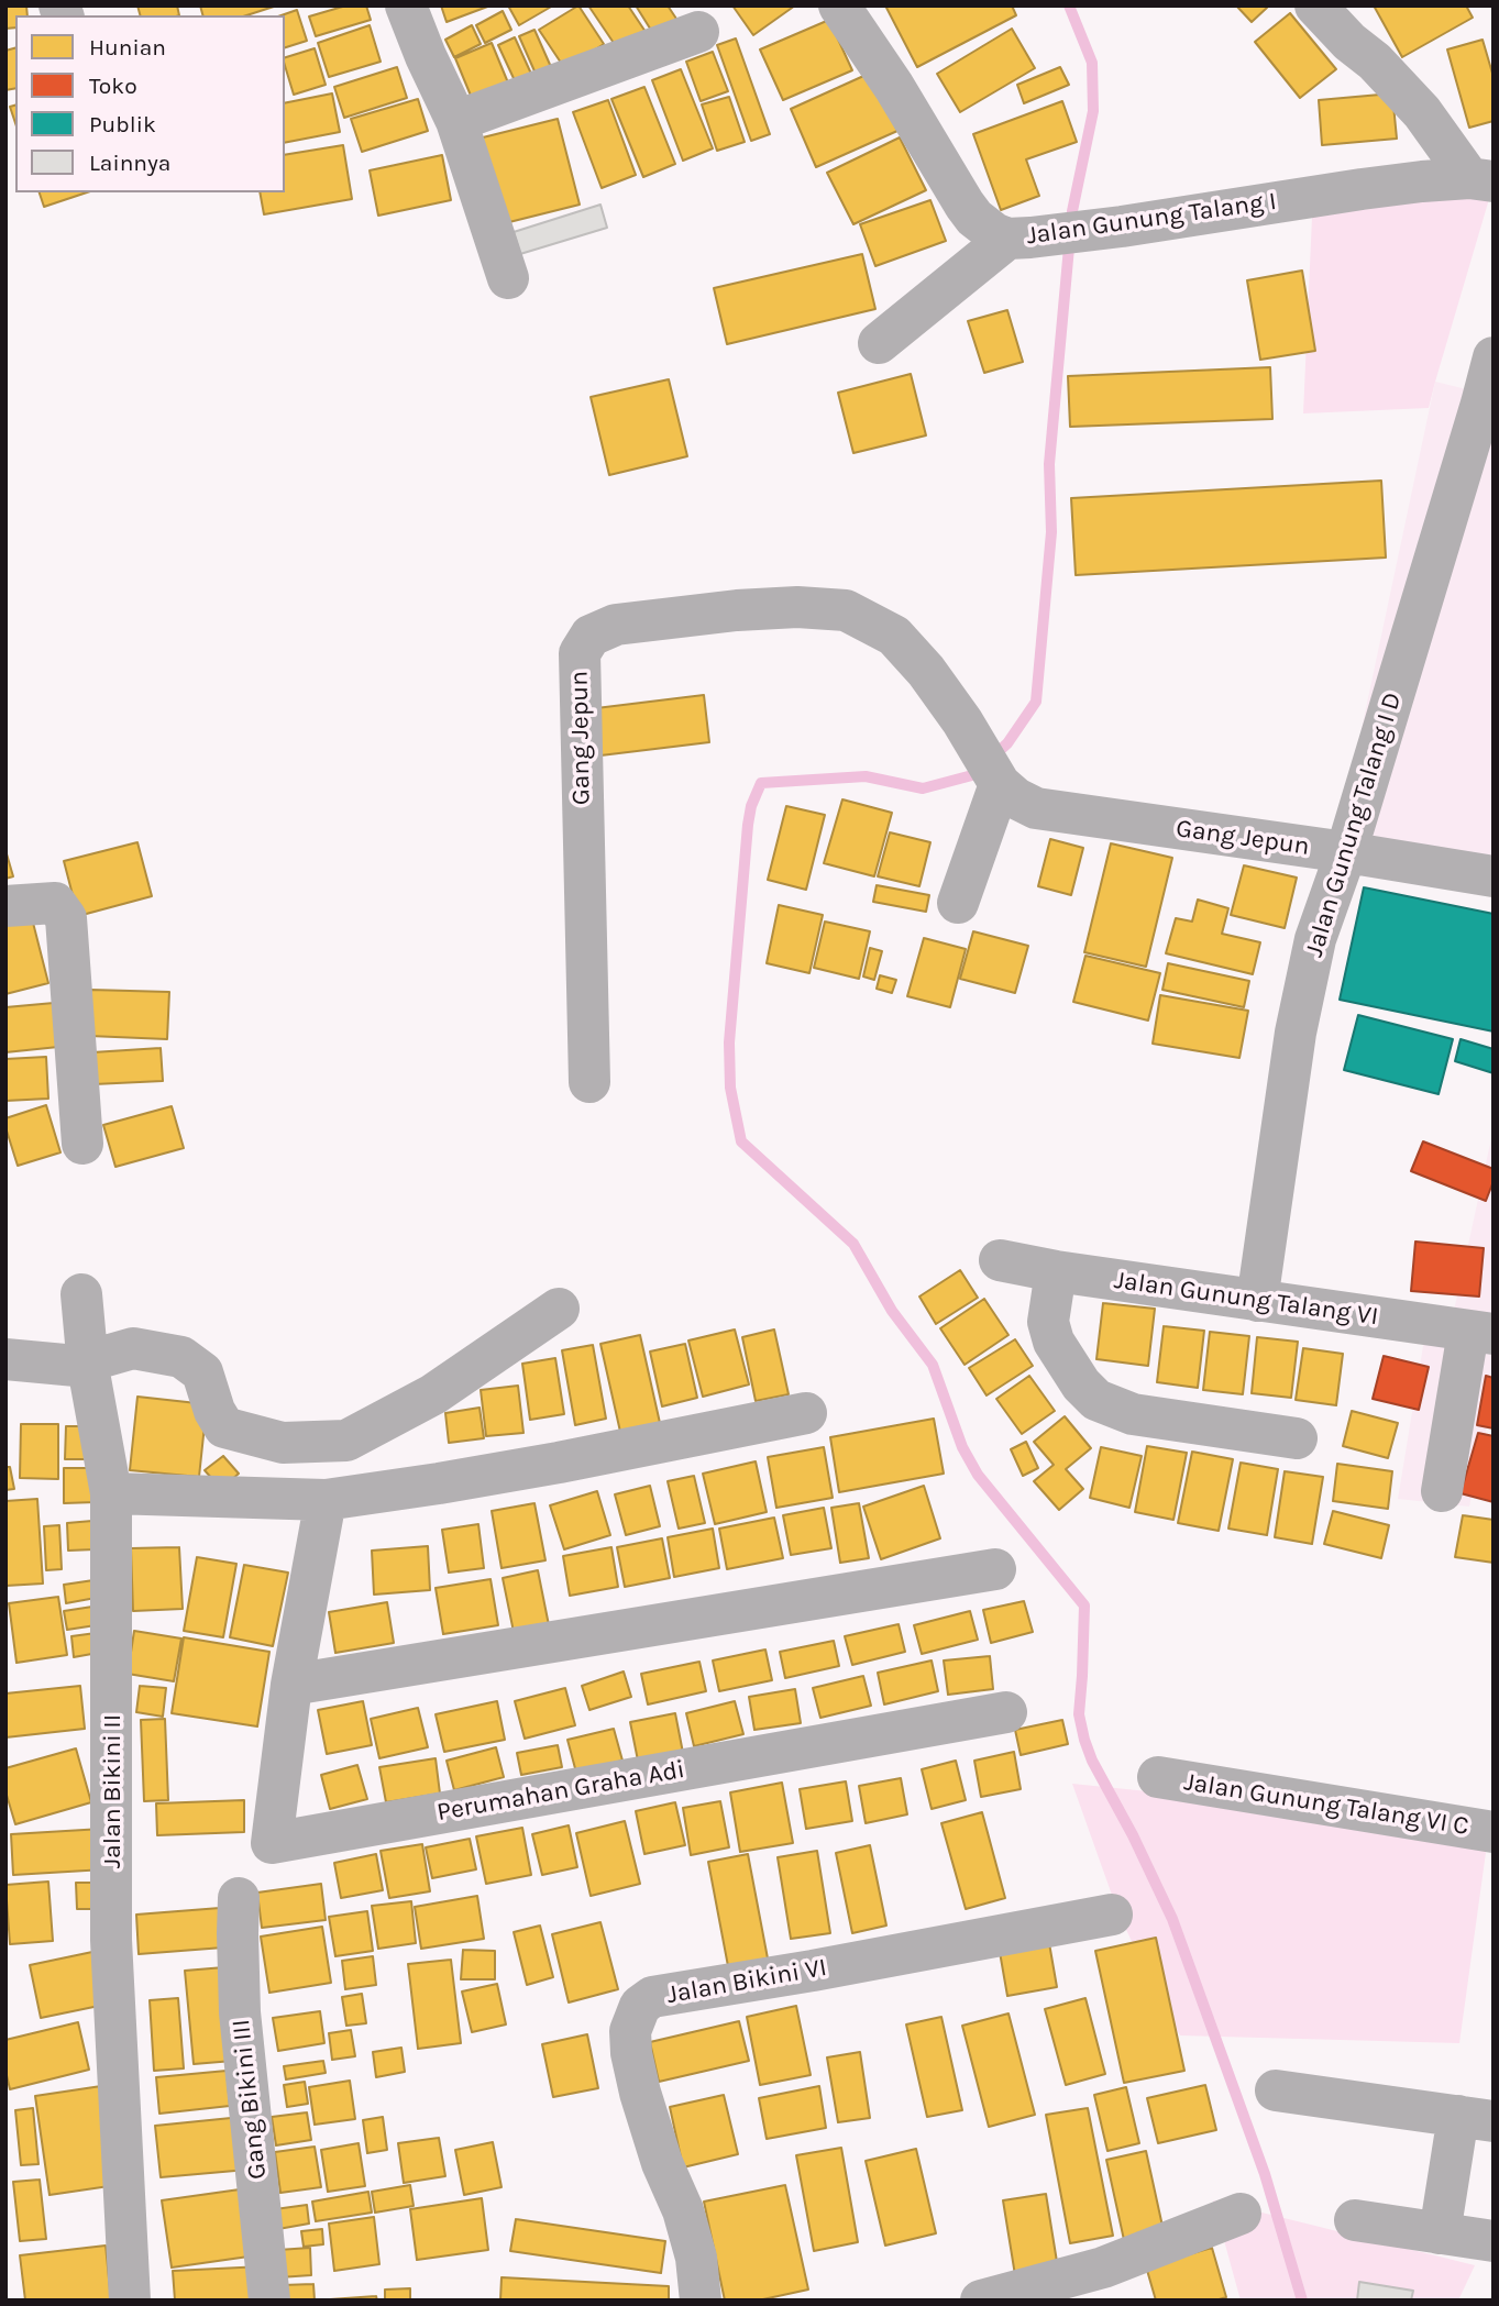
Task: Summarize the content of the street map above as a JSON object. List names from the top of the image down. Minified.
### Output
{"streets":{"street":["Jalan Gunung Talang I","Gang Jepun","Jalan Gunung Talang I D","Jalan Gunung Talang VI","Jalan Bikini II","Perumahan Graha Adi","Jalan Gunung Talang VI C","Jalan Bikini VI","Gang Bikini III"]},"crossings":[["Gang Jepun","Jalan Gunung Talang I D"],["Jalan Gunung Talang I D","Jalan Gunung Talang VI"]],"legend":["Hunian","Toko","Publik","Lainnya"]}
